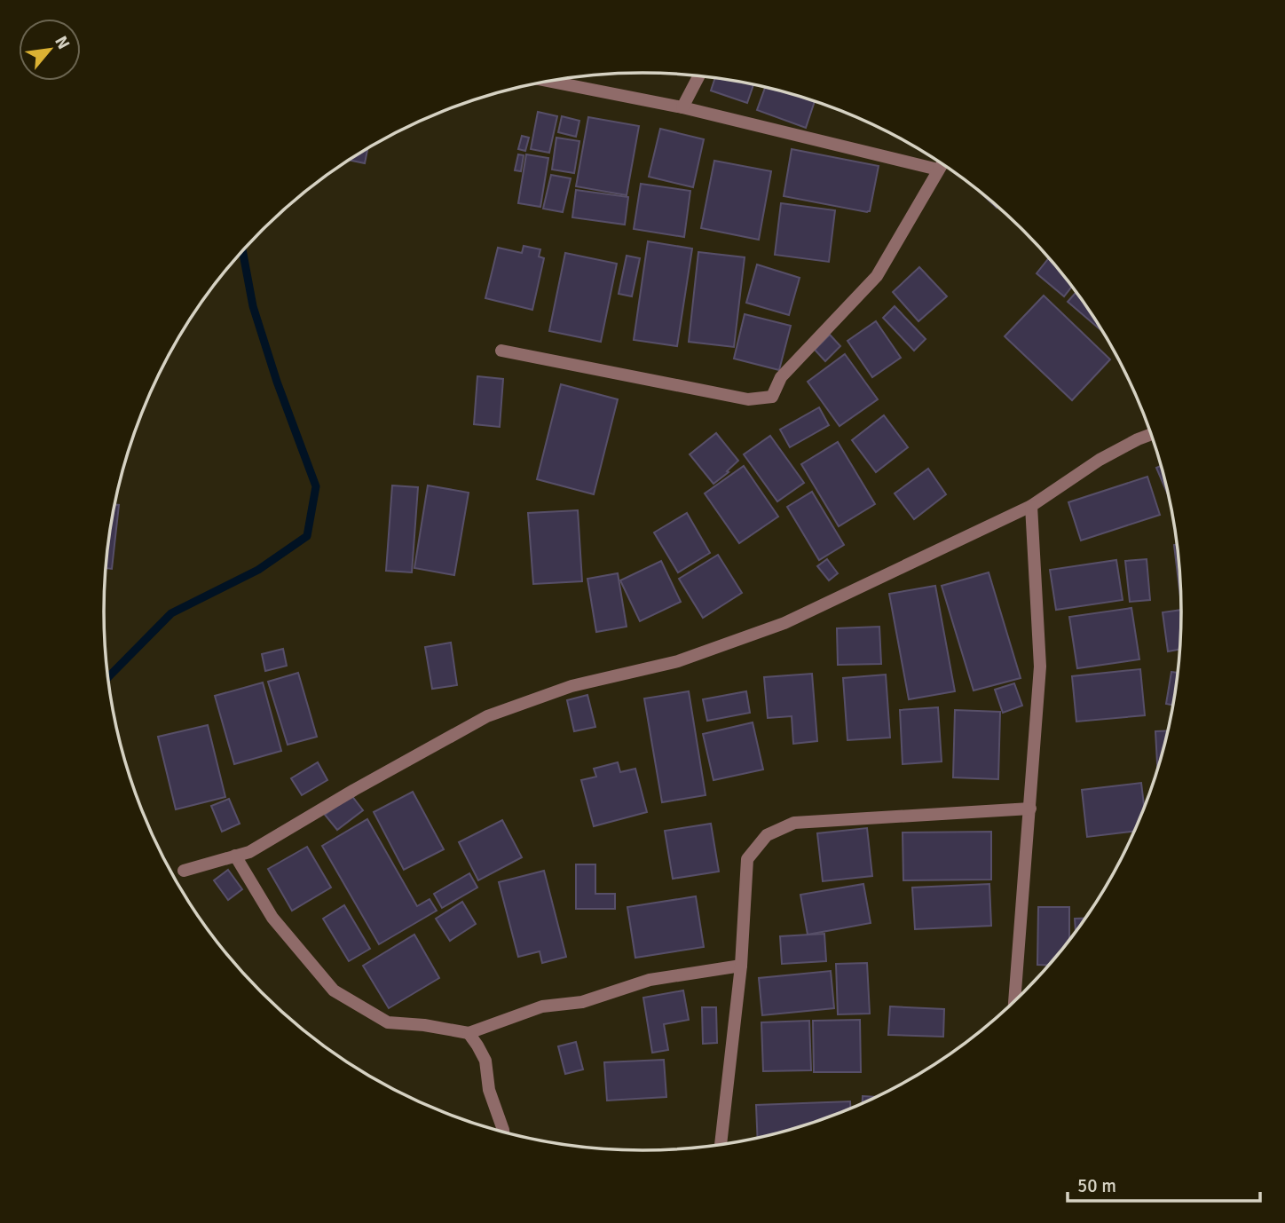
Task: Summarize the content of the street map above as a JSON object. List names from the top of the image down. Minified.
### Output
{"scale_bar":"50 m","north":"top right"}
